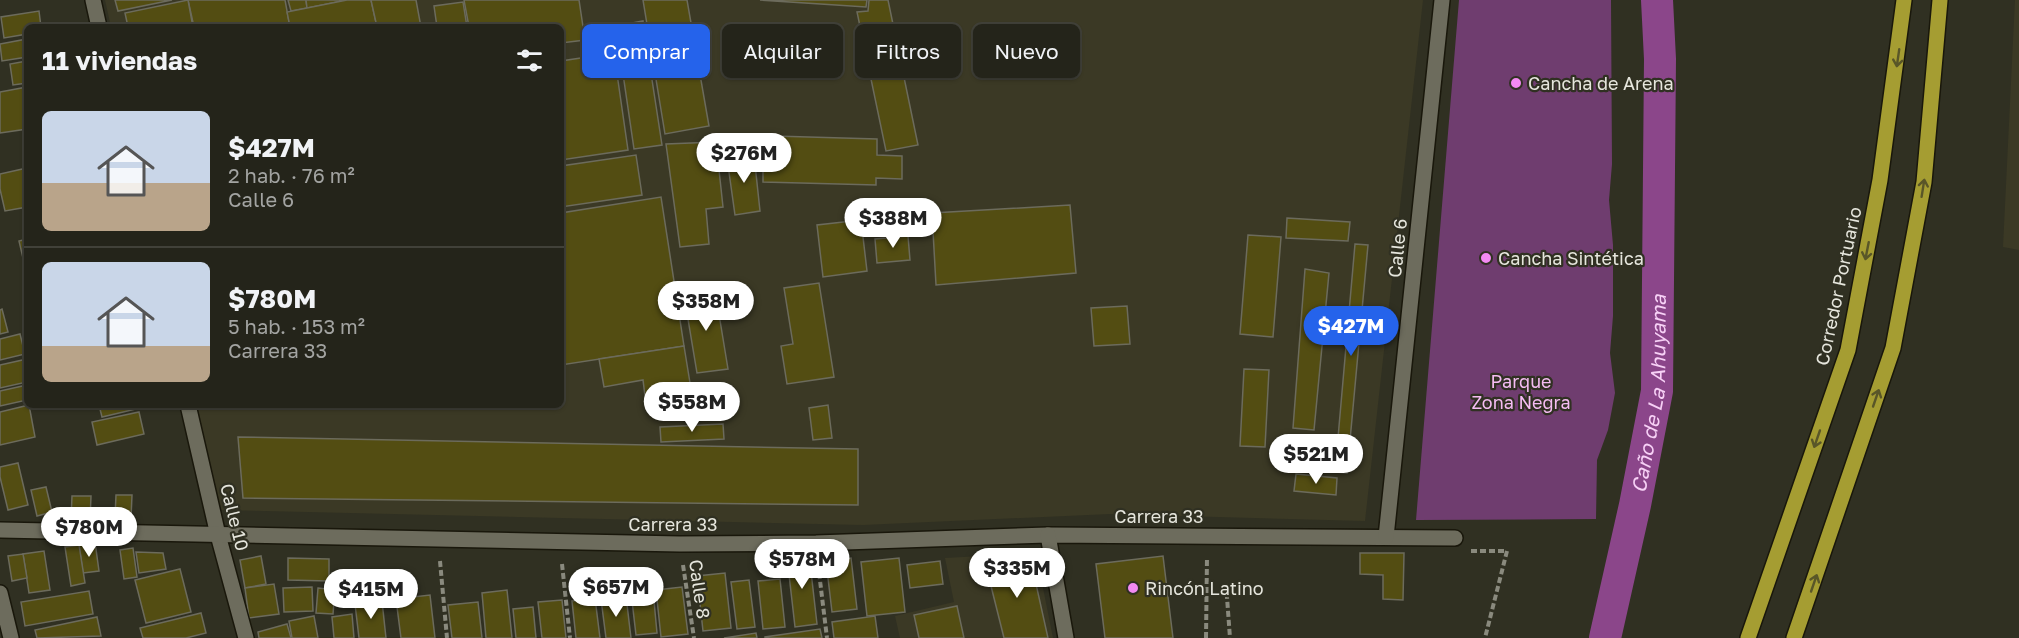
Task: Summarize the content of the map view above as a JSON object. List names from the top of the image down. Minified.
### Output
{"streets":{"main road":["Corredor Portuario"],"street":["Calle 6","Carrera 33","Calle 10"],"path":["Calle 8"]},"crossings":[["Calle 6","Carrera 33"],["Carrera 33","Calle 10"],["Carrera 33","Calle 8"]],"water":["Caño de La Ahuyama"],"parks":["Parque Zona Negra"],"places":["Cancha de Arena","Cancha Sintética","Rincón Latino"],"page":{"chip":["Comprar","Alquilar","Filtros","Nuevo"],"heading":"11 viviendas","list":[{"name":"$427M","note":"2 hab. · 76 m² · Calle 6"},{"name":"$780M","note":"5 hab. · 153 m² · Carrera 33"}],"price":["$276M","$388M","$358M","$427M","$558M","$521M","$780M","$578M","$335M","$657M","$415M"]}}
